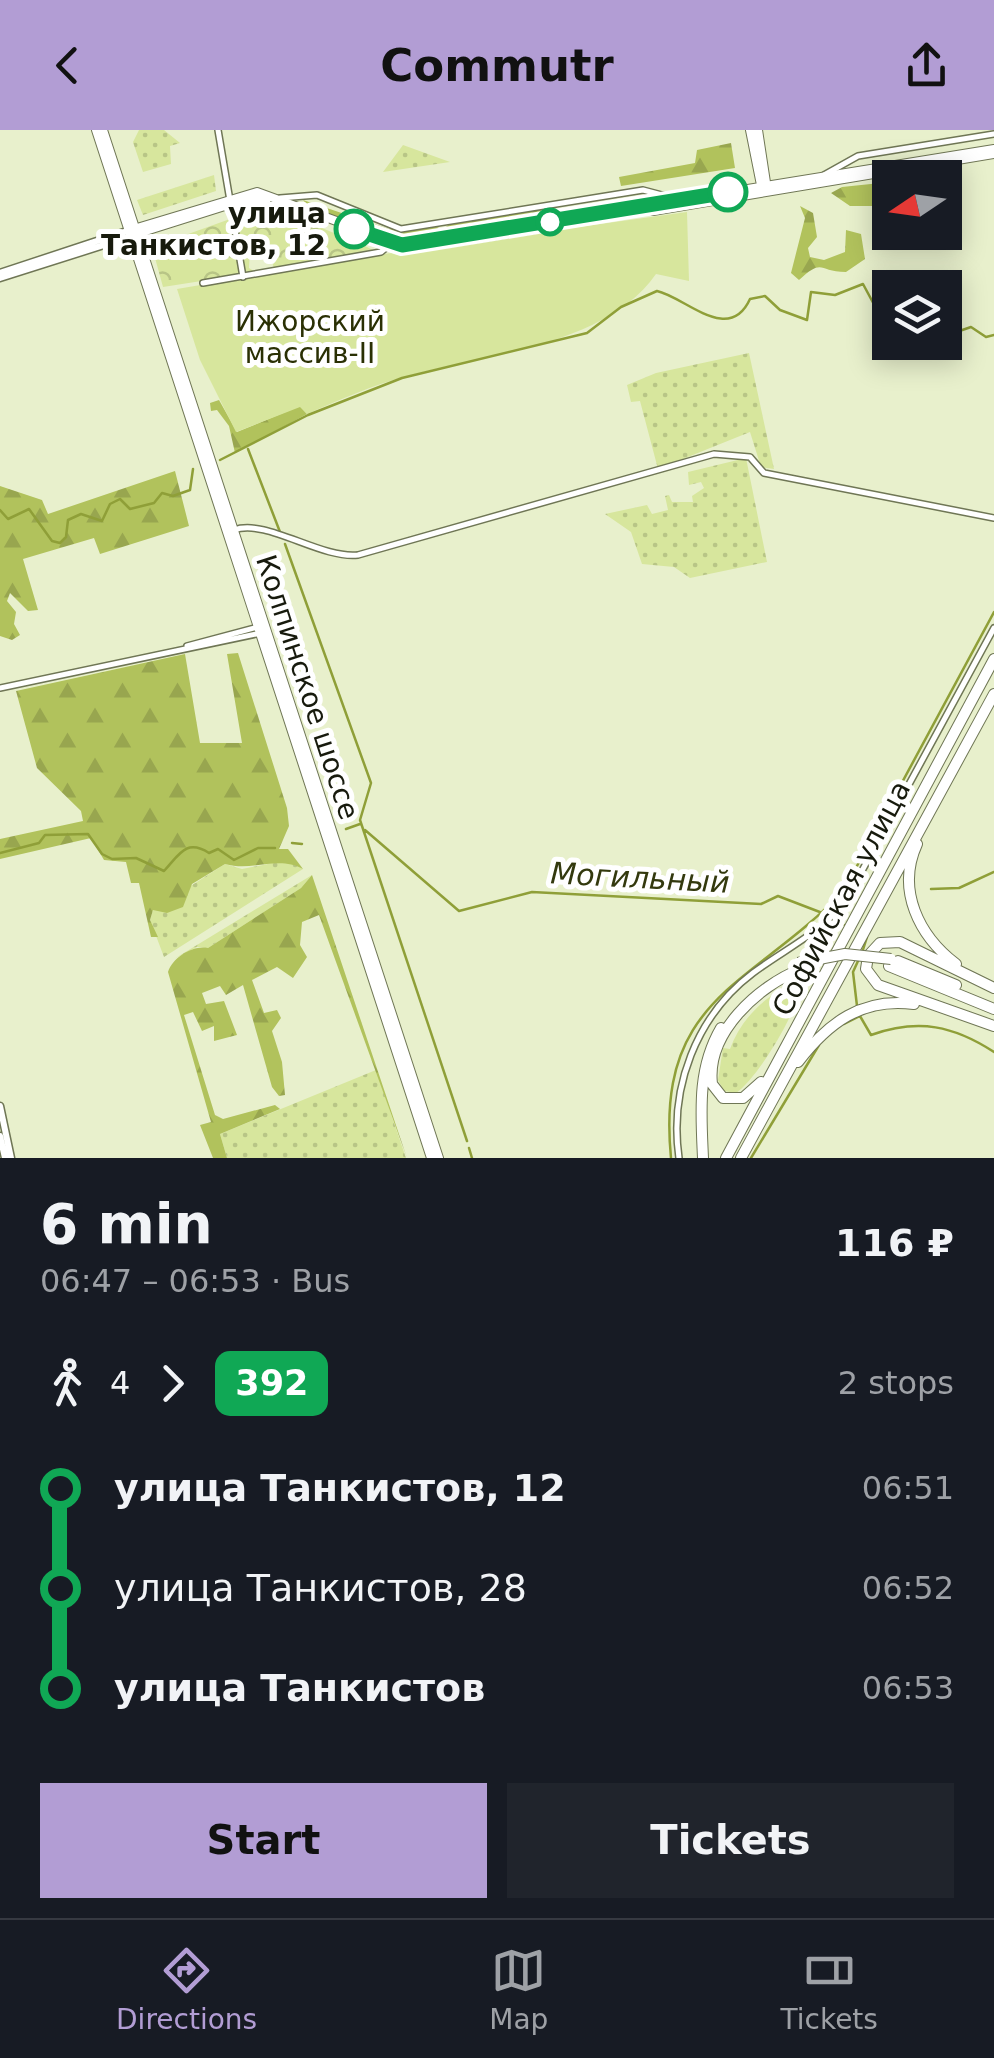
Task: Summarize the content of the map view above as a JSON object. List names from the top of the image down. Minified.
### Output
{"streets":{"main road":["Колпинское шоссе","Софийская улица"]},"water":["Могильный"],"parks":["Ижорский массив-II"],"places":["улица Танкистов, 12"],"lines":["bus line 392"],"north":"left","page":{"header":"Commutr","heading":["6 min","06:47 – 06:53 · Bus","116 ₽"],"legs":["4","392","2 stops"],"list":[{"name":"улица Танкистов, 12","value":"06:51"},{"name":"улица Танкистов, 28","value":"06:52"},{"name":"улица Танкистов","value":"06:53"}],"buttons":["Start","Tickets"],"tabs":["Directions","Map","Tickets"]}}
